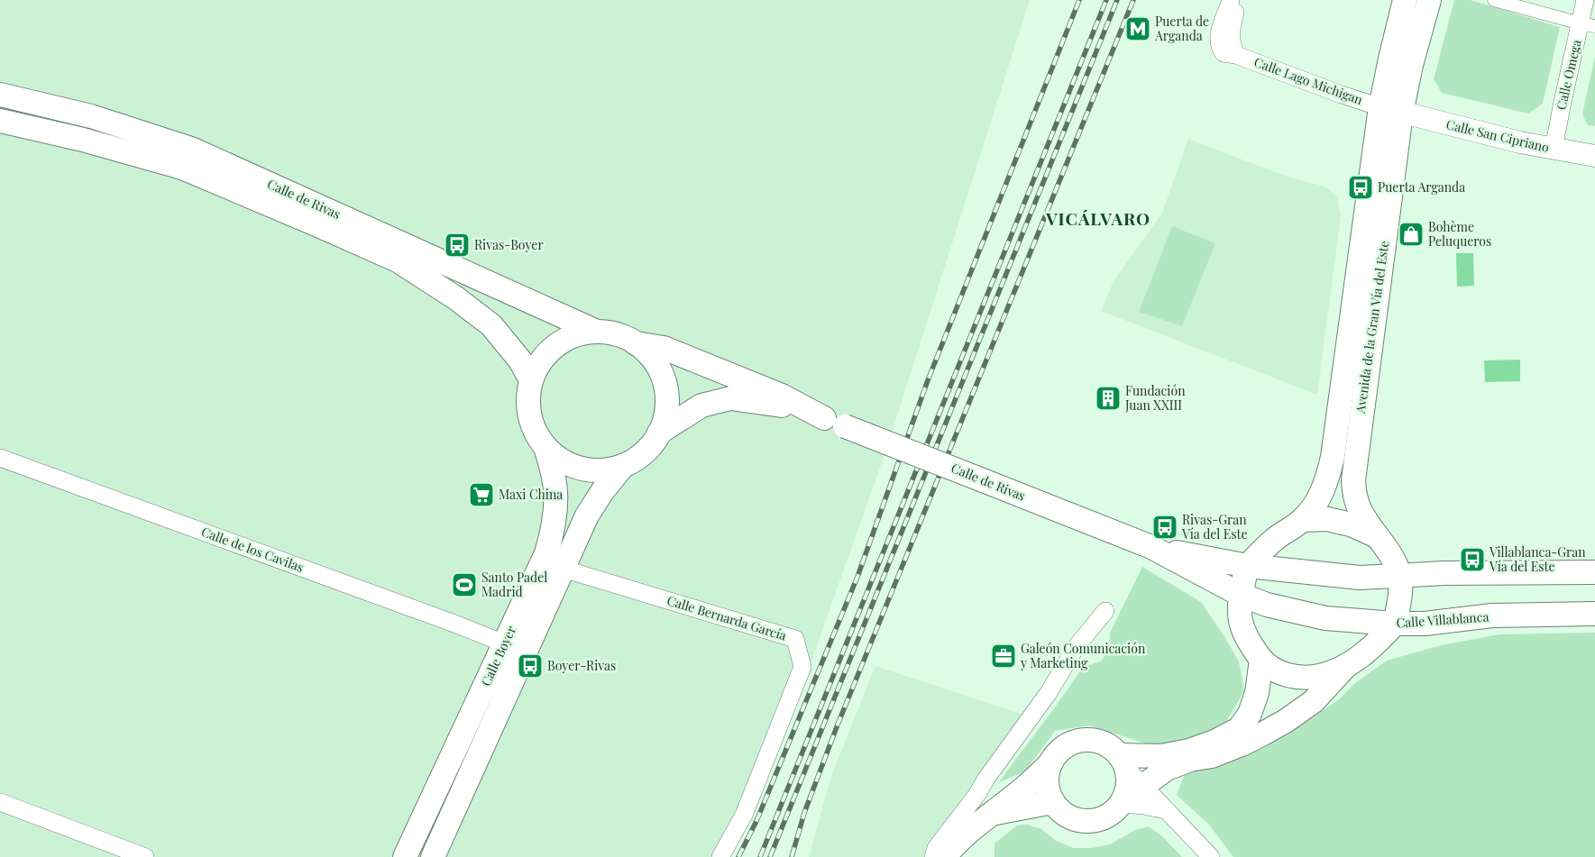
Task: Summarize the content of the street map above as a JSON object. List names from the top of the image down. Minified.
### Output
{"streets":{"main road":["Calle de Rivas","Avenida de la Gran Vía del Este","Calle Villablanca","Calle Boyer"],"street":["Calle Omega","Calle Lago Michigan","Calle San Cipriano","Calle de los Cavilas","Calle Bernarda García"]},"crossings":[["Calle Omega","Calle San Cipriano"],["Calle Lago Michigan","Calle San Cipriano"],["Calle Lago Michigan","Avenida de la Gran Vía del Este"],["Calle San Cipriano","Avenida de la Gran Vía del Este"],["Calle de Rivas","Avenida de la Gran Vía del Este"],["Calle de Rivas","Calle Villablanca"],["Calle de Rivas","Calle Boyer"],["Avenida de la Gran Vía del Este","Calle Villablanca"],["Calle de los Cavilas","Calle Boyer"],["Calle Bernarda García","Calle Boyer"]],"districts":["VICÁLVARO"],"places":{"metro station":["Puerta de Arganda"],"bus stop":["Puerta Arganda","Rivas-Boyer","Rivas-Gran Vía del Este","Villablanca-Gran Vía del Este","Boyer-Rivas"],"shop":["Bohème Peluqueros"],"building":["Fundación Juan XXIII"],"supermarket":["Maxi China"],"sports":["Santo Padel Madrid"],"office":["Galeón Comunicación y Marketing"]}}
